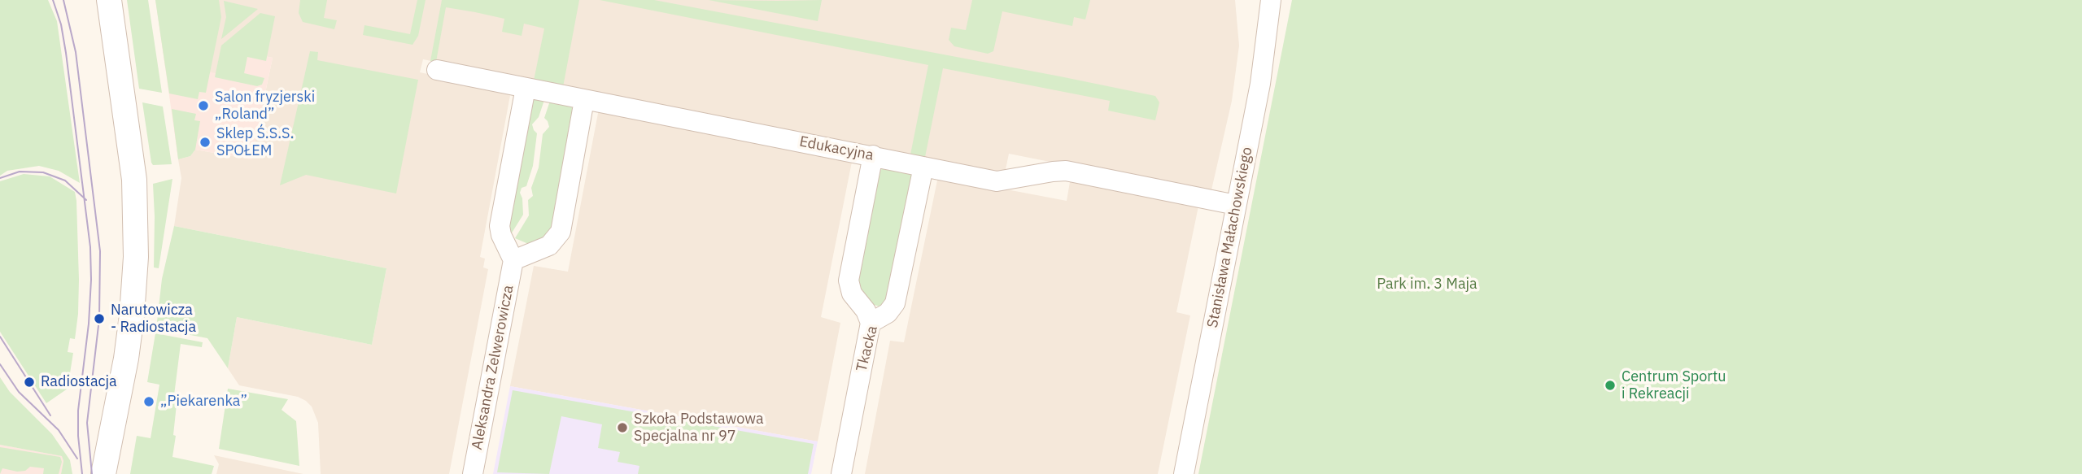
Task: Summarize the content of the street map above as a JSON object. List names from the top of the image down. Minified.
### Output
{"streets":{"street":["Edukacyjna","Stanisława Małachowskiego","Tkacka","Aleksandra Zelwerowicza"]},"crossings":[["Edukacyjna","Stanisława Małachowskiego"],["Edukacyjna","Tkacka"]],"parks":["Park im. 3 Maja"],"places":["Salon fryzjerski „Roland”","Sklep Ś.S.S. SPOŁEM","Narutowicza - Radiostacja","Radiostacja","Centrum Sportu i Rekreacji","„Piekarenka”","Szkoła Podstawowa Specjalna nr 97"]}
